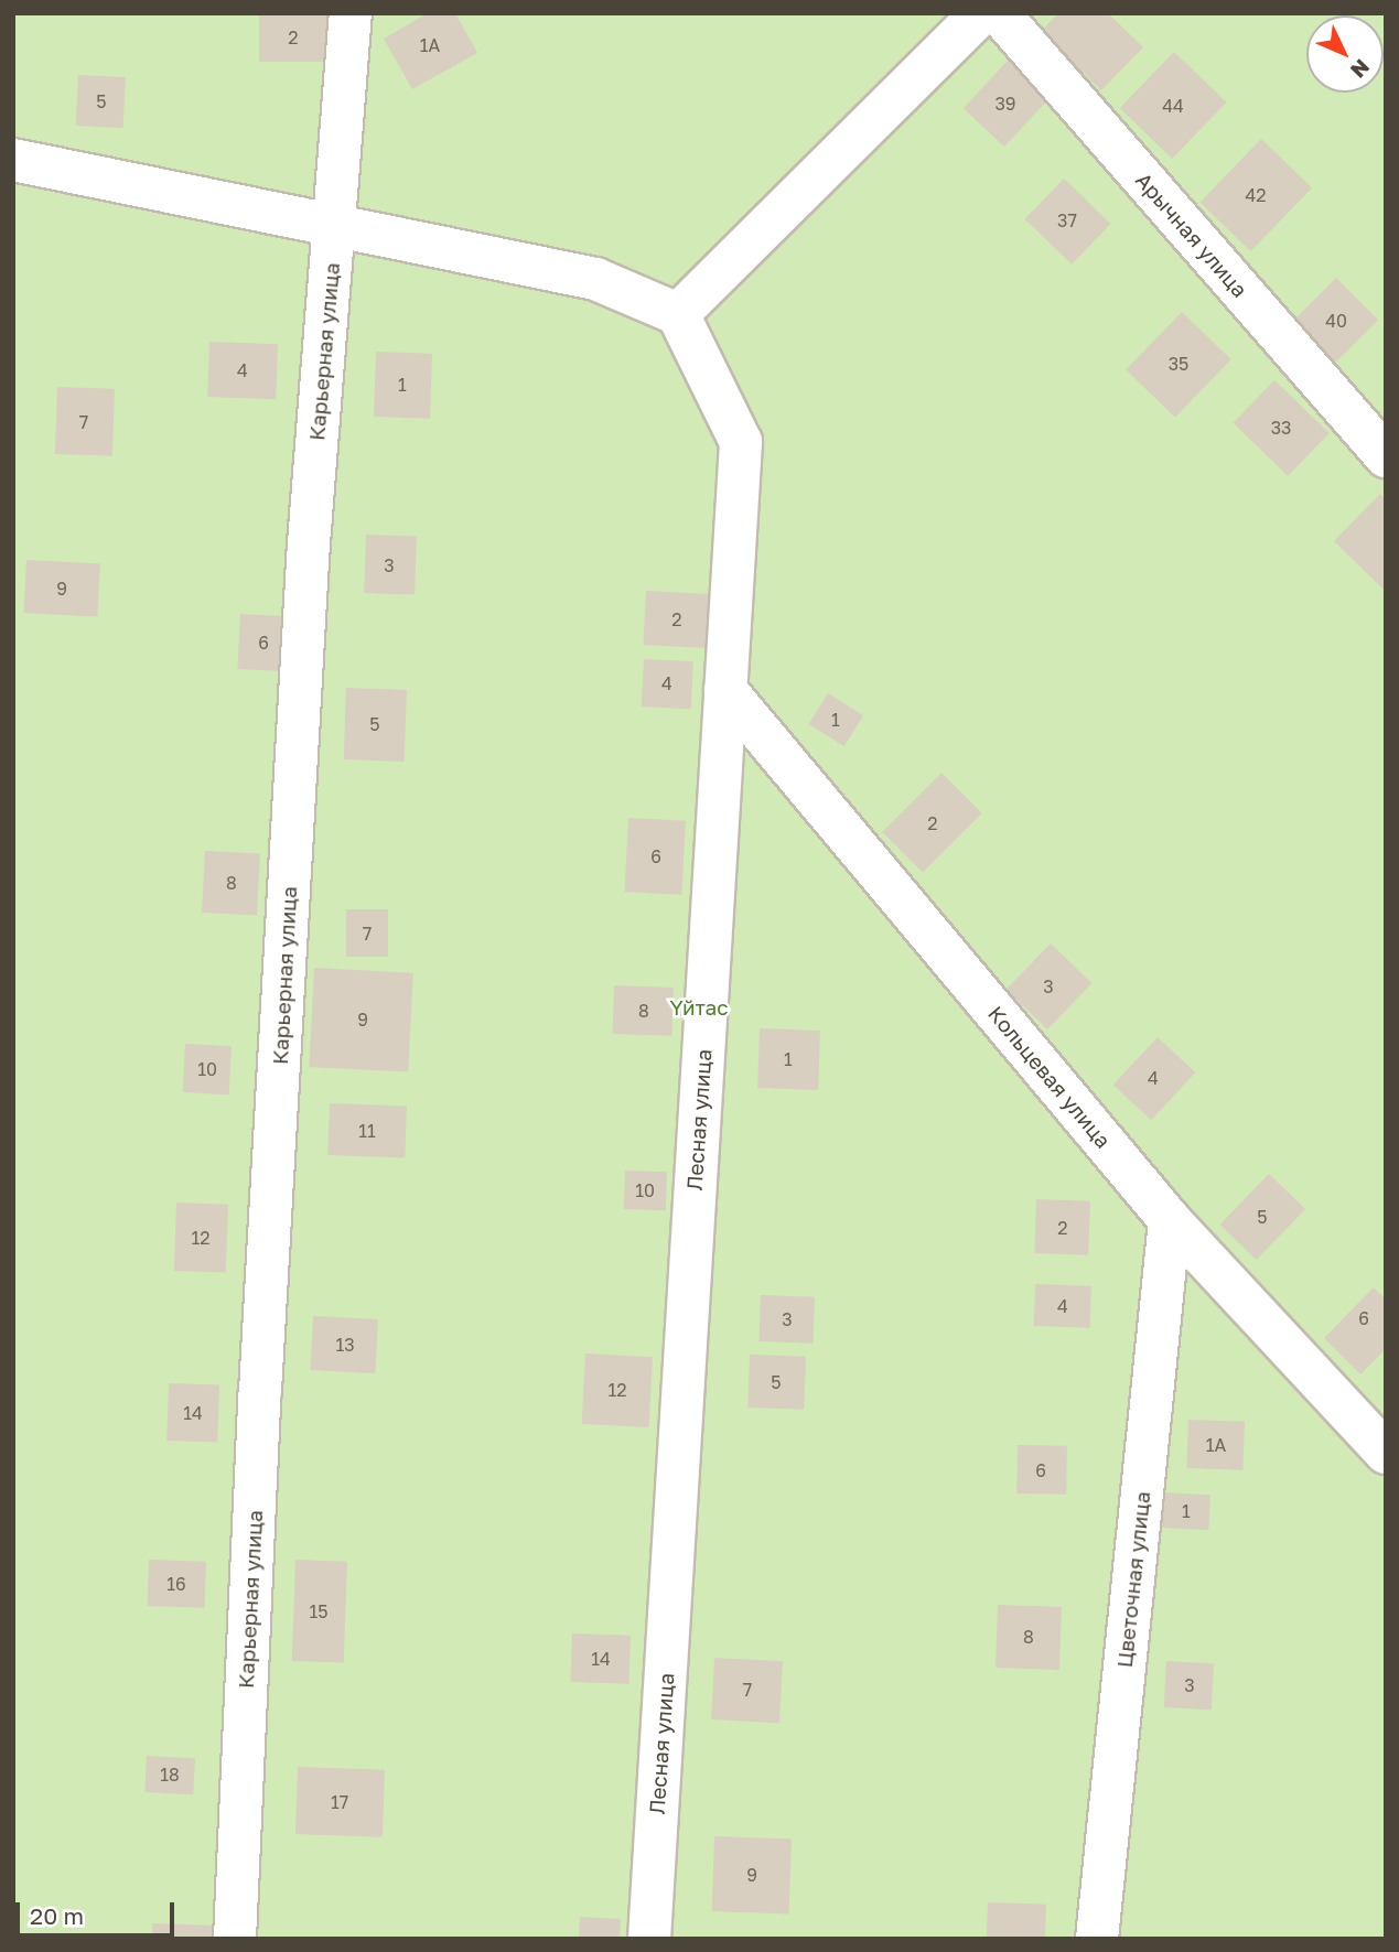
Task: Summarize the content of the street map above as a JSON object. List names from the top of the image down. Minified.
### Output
{"streets":{"street":["Арычная улица","Карьерная улица","Кольцевая улица","Лесная улица","Цветочная улица"]},"crossings":[["Кольцевая улица","Лесная улица"],["Кольцевая улица","Цветочная улица"]],"parks":["Үйтас"],"house_numbers":["2","1А","5","39","44","42","37","40","35","4","1","7","33","3","9","2","6","4","1","5","2","6","8","7","3","8","9","1","10","4","11","10","5","2","12","4","6","3","13","5","12","14","1А","6","1","16","15","8","14","3","7","18","17","9"],"scale_bar":"20 m","north":"bottom right"}
